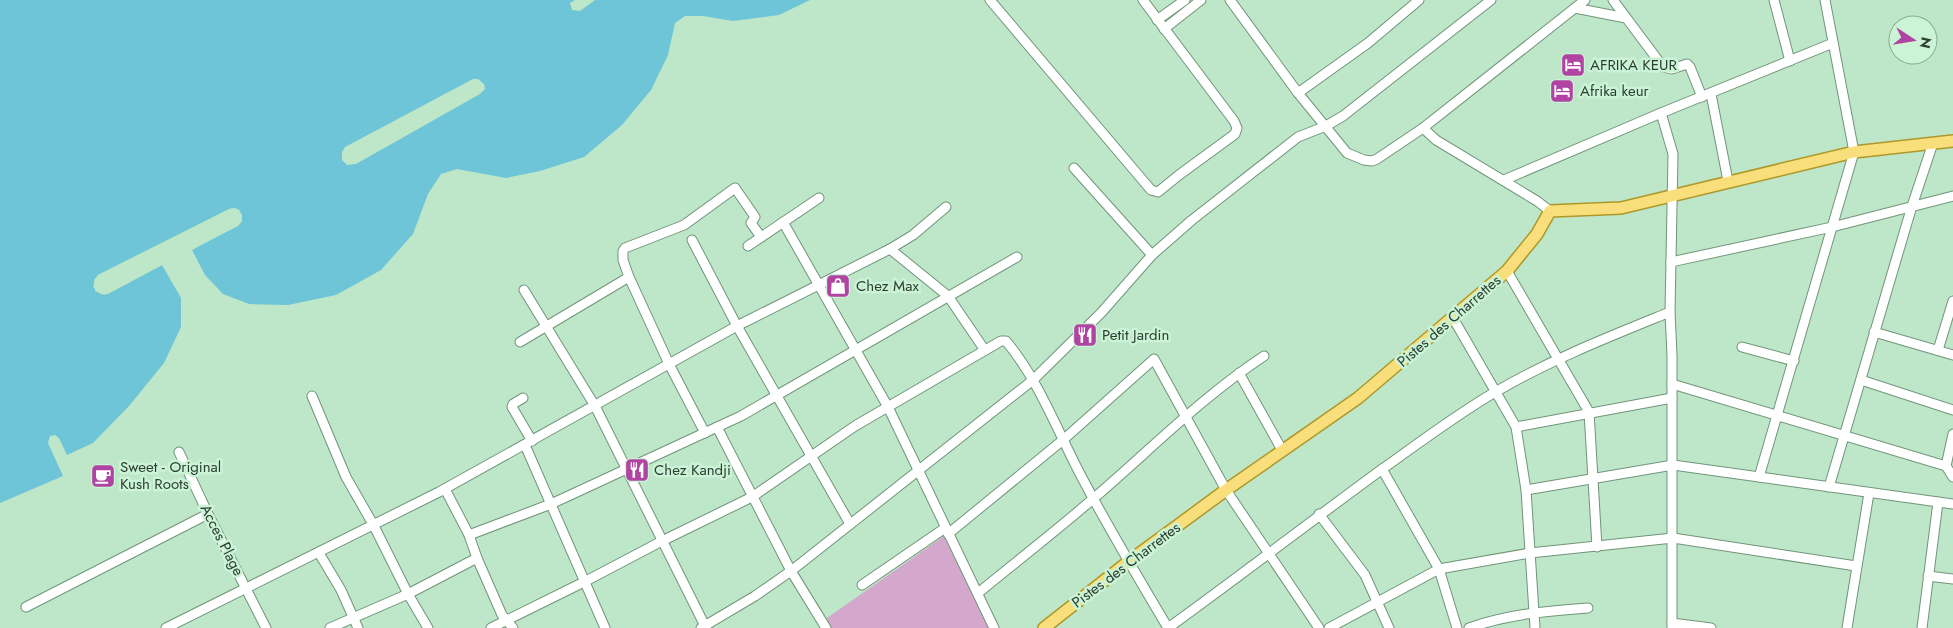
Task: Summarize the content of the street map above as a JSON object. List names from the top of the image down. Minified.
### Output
{"streets":{"main road":["Pistes des Charrettes"],"street":["Acces Plage"]},"places":{"hotel":["AFRIKA KEUR","Afrika keur"],"shop":["Chez Max"],"restaurant":["Petit Jardin","Chez Kandji"],"cafe":["Sweet - Original Kush Roots"]},"north":"right"}
